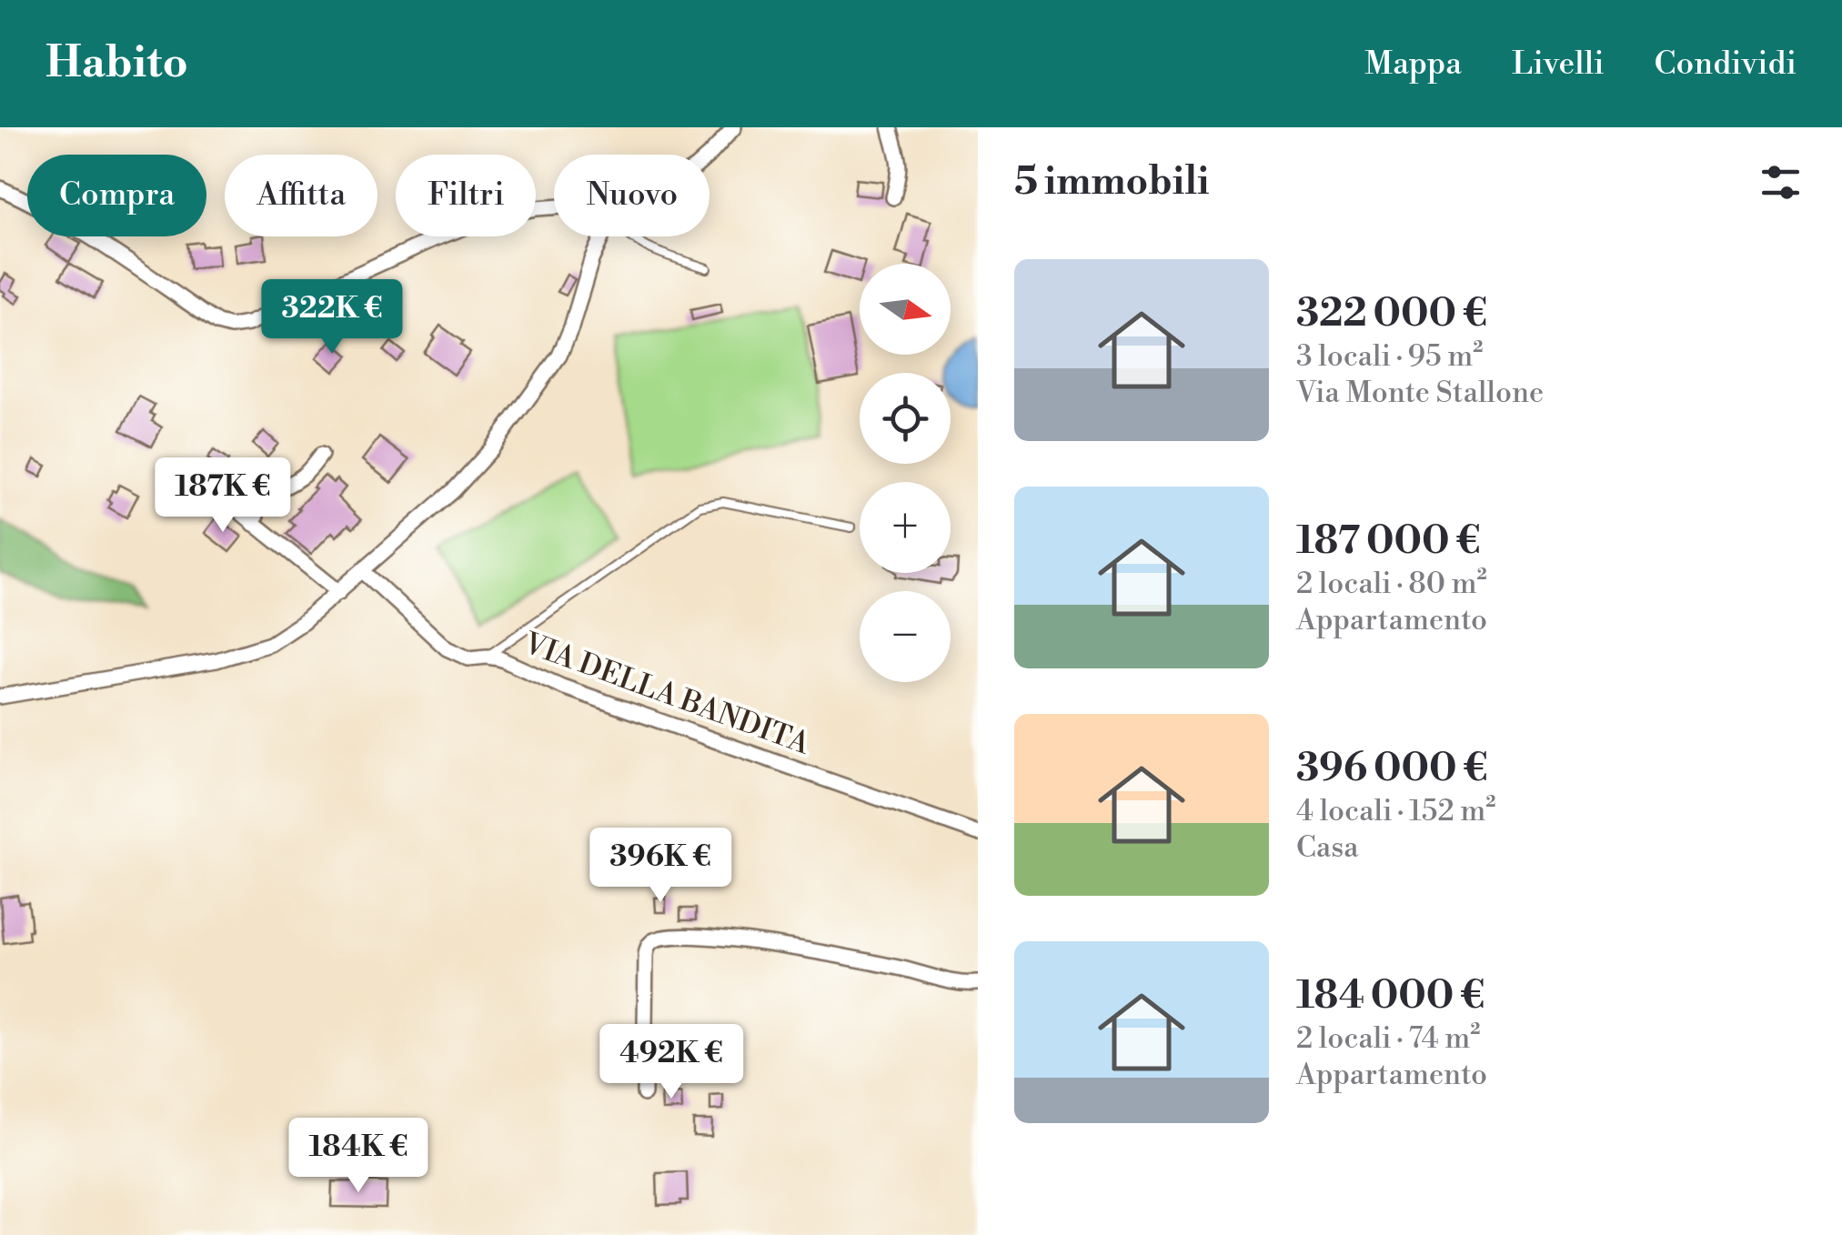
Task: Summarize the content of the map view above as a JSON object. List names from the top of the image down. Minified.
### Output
{"streets":{"street":["VIA DELLA BANDITA"]},"north":"right","page":{"header":"Habito","nav":["Mappa","Livelli","Condividi"],"heading":"5 immobili","chip":["Compra","Affitta","Filtri","Nuovo"],"list":[{"name":"322 000 €","note":"3 locali · 95 m² · Via Monte Stallone"},{"name":"187 000 €","note":"2 locali · 80 m² · Appartamento"},{"name":"396 000 €","note":"4 locali · 152 m² · Casa"},{"name":"184 000 €","note":"2 locali · 74 m² · Appartamento"}],"map_buttons":["+","−"],"price":["322K €","187K €","396K €","492K €","184K €"]}}
